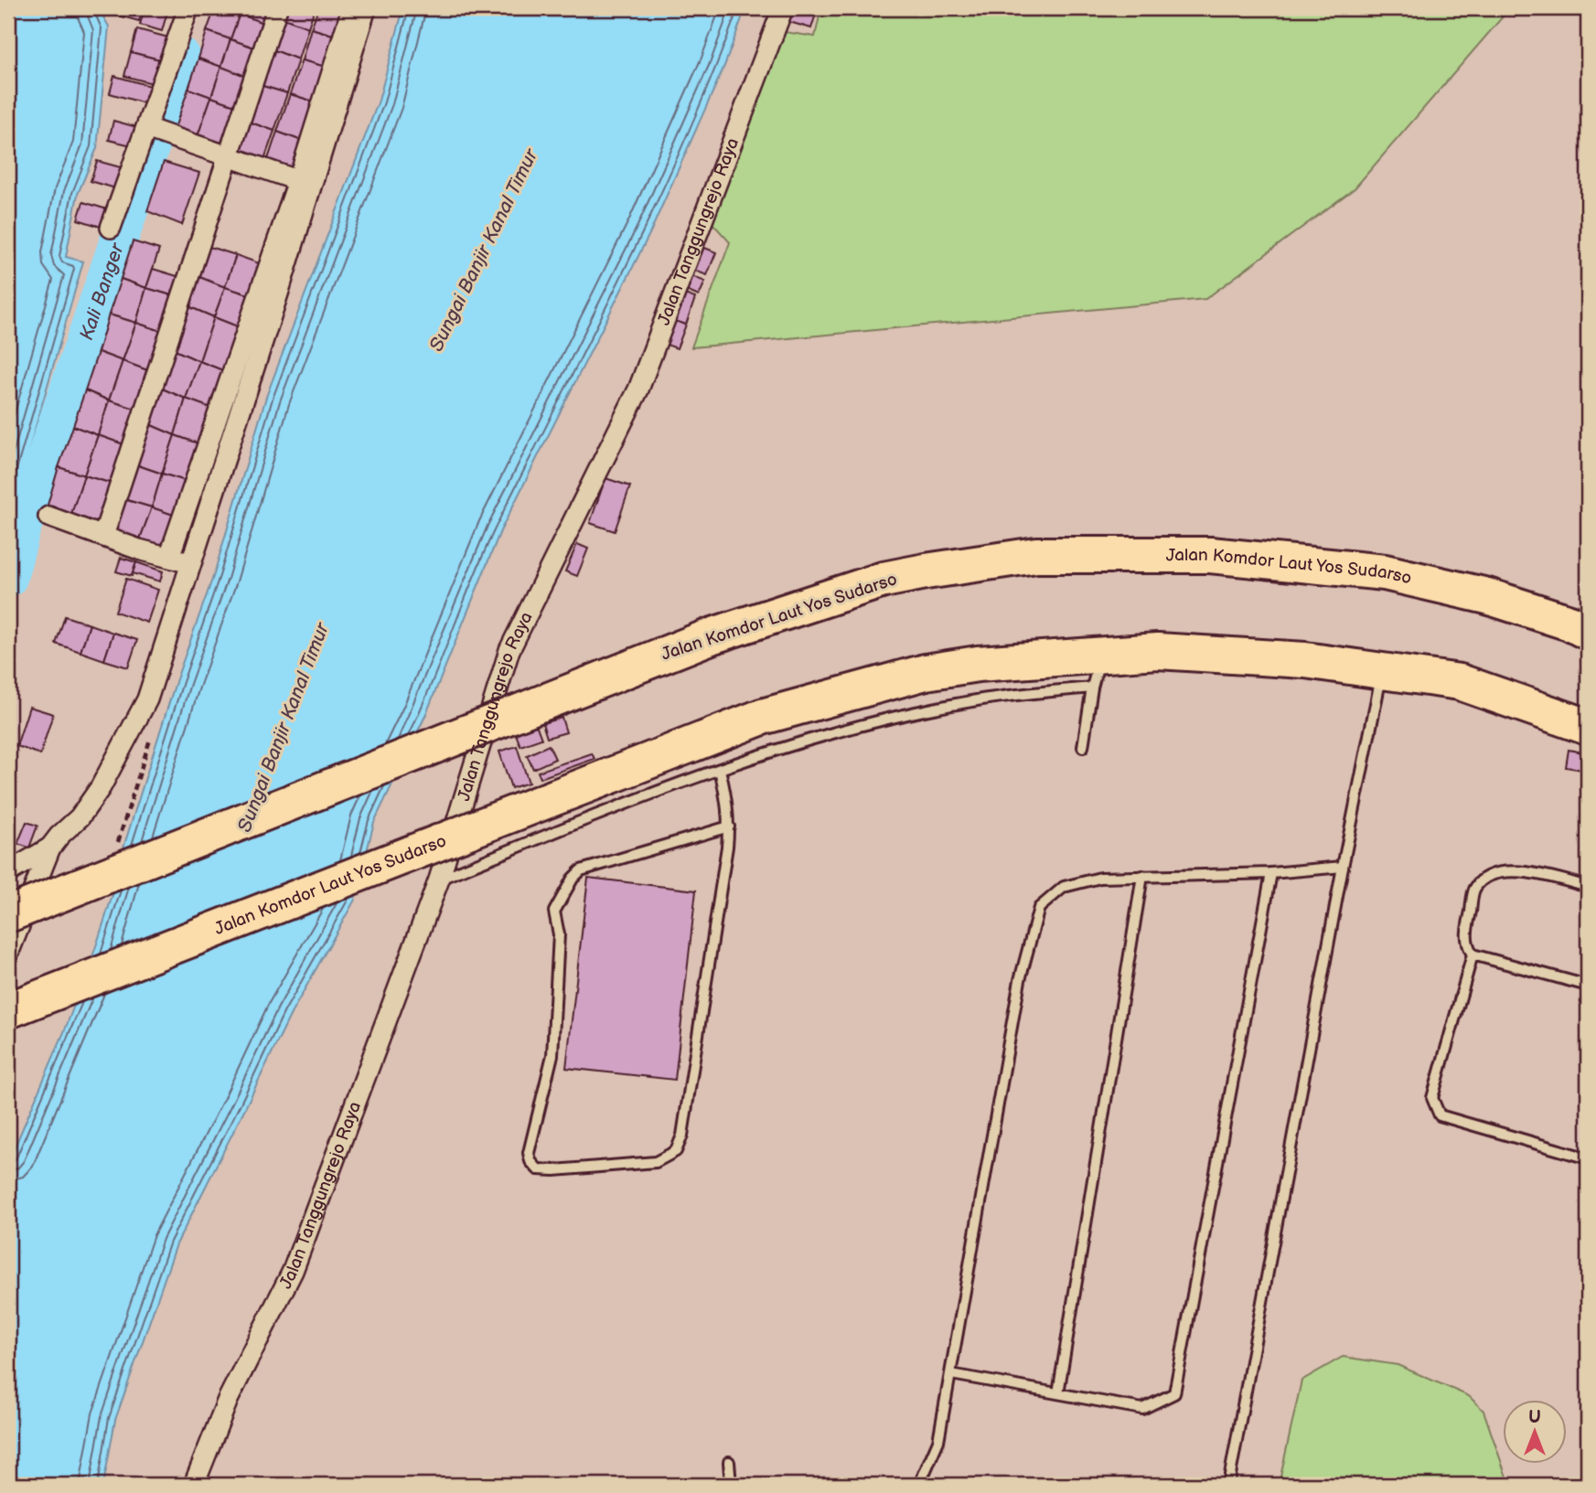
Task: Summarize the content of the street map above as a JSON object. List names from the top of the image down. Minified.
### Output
{"streets":{"highway":["Jalan Komdor Laut Yos Sudarso"],"street":["Jalan Tanggungrejo Raya"]},"water":["Sungai Banjir Kanal Timur","Kali Banger"],"north":"top"}
